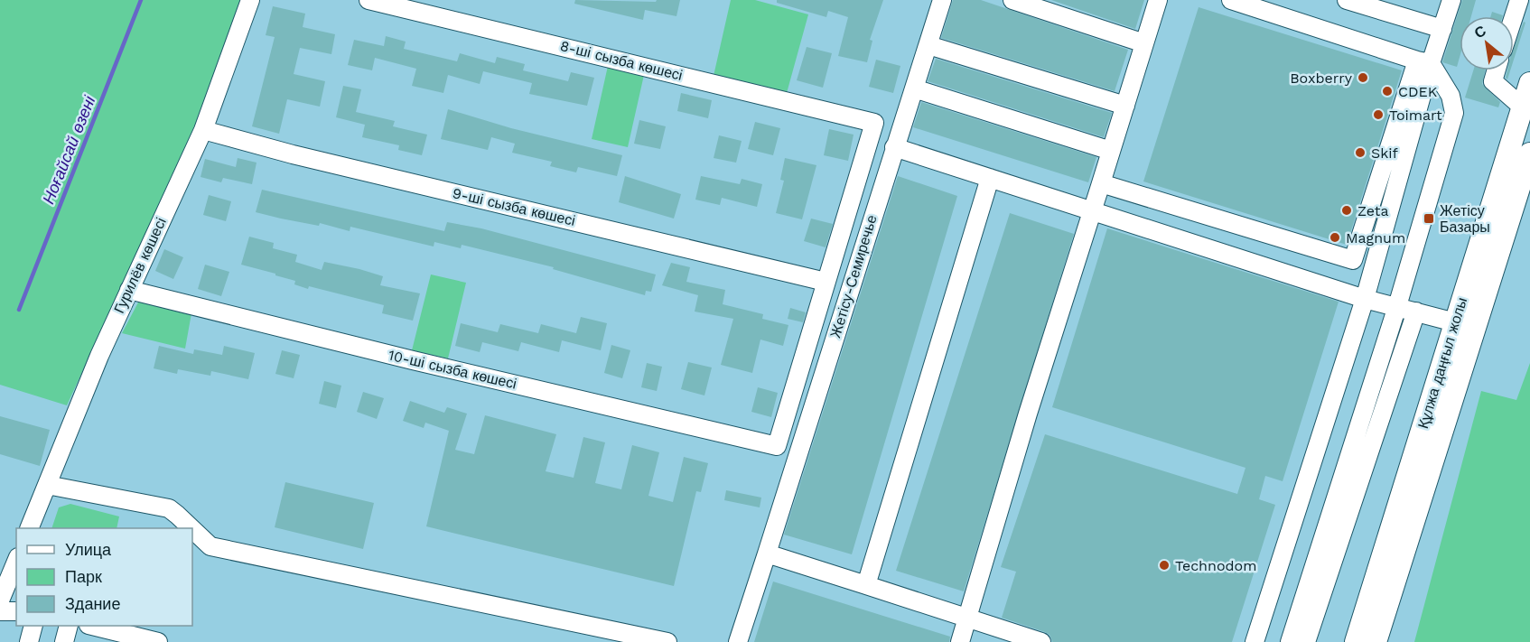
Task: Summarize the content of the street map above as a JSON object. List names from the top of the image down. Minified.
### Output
{"streets":{"main road":["Құлжа даңғыл жолы"],"street":["8-ші сызба көшесі","9-ші сызба көшесі","Гурилёв көшесі","Жетісу-Семиречье","10-ші сызба көшесі"]},"crossings":[["8-ші сызба көшесі","9-ші сызба көшесі"],["8-ші сызба көшесі","10-ші сызба көшесі"],["9-ші сызба көшесі","Гурилёв көшесі"],["9-ші сызба көшесі","10-ші сызба көшесі"],["Гурилёв көшесі","10-ші сызба көшесі"]],"water":["Ноғайсай өзені"],"places":{"other":["Boxberry","CDEK","Toimart","Skif","Zeta","Magnum","Technodom"],"transit":["Жетісу Базары"]},"legend":["Улица","Парк","Здание"],"north":"top left"}
